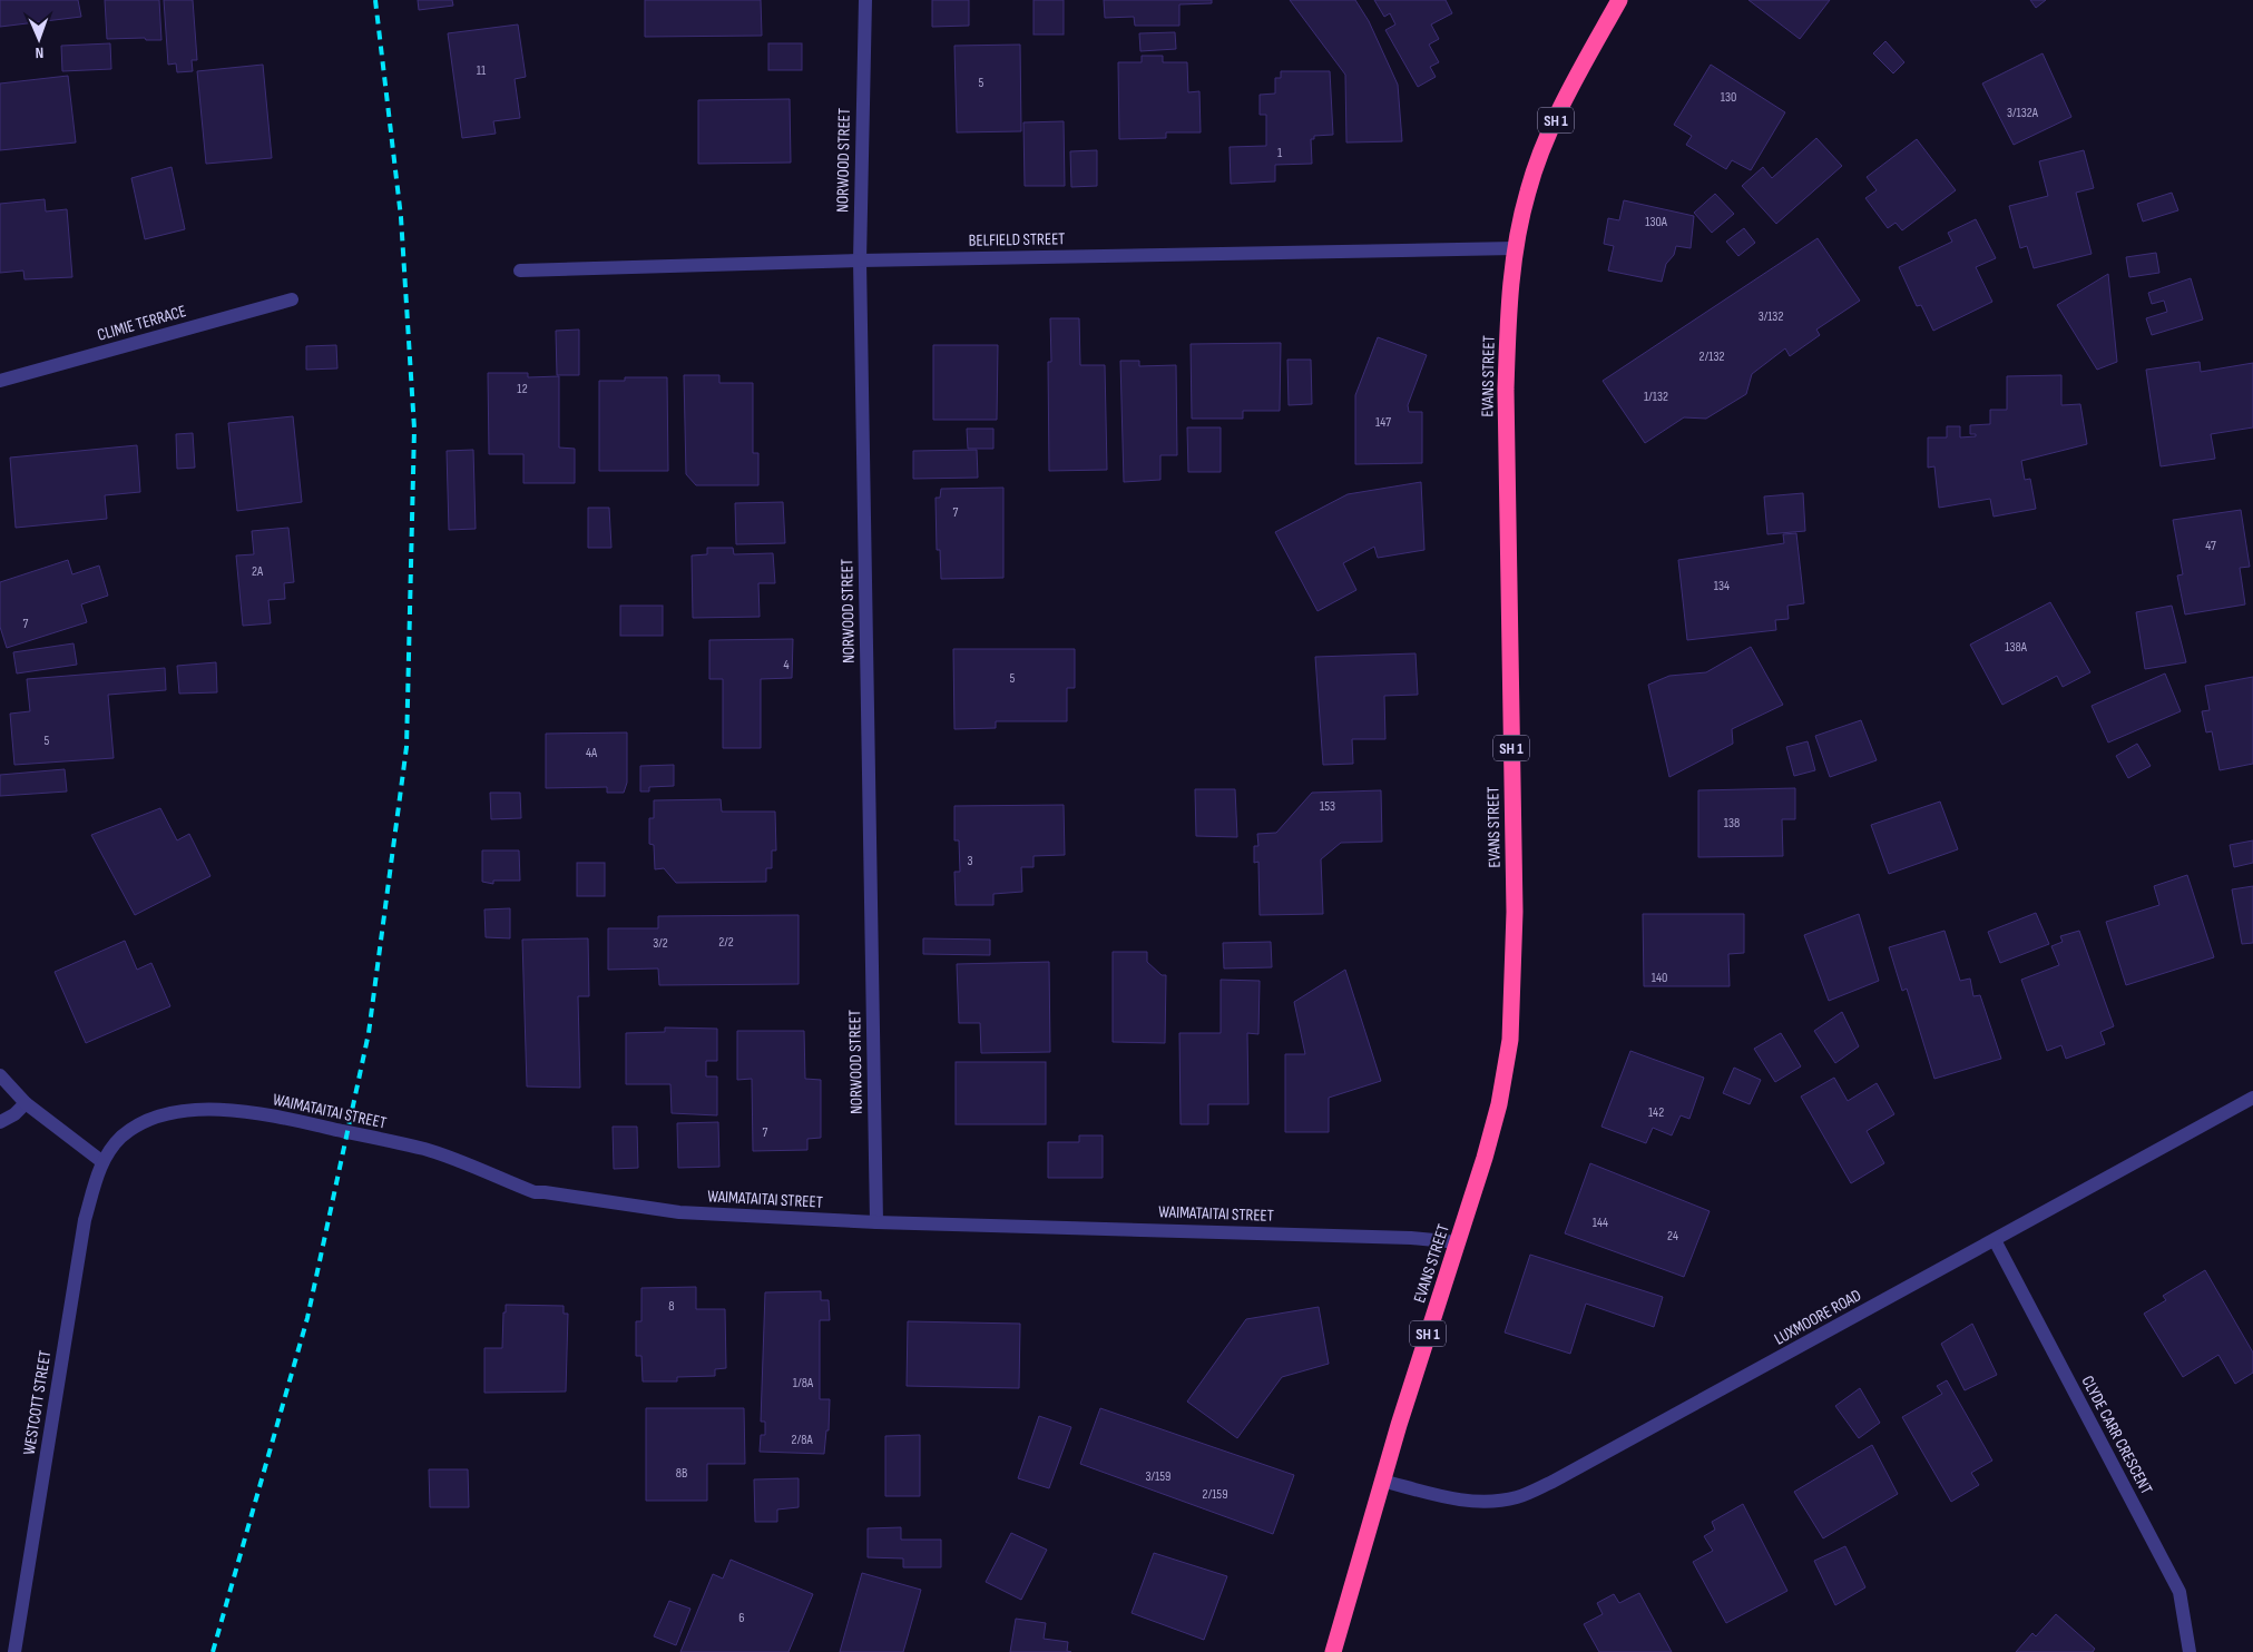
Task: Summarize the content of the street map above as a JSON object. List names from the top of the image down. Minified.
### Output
{"streets":{"highway":["SH 1","EVANS STREET"],"street":["NORWOOD STREET","BELFIELD STREET","CLIMIE TERRACE","WAIMATAITAI STREET","LUXMOORE ROAD","WESTCOTT STREET","CLYDE CARR CRESCENT"]},"crossings":[["NORWOOD STREET","BELFIELD STREET"],["NORWOOD STREET","WAIMATAITAI STREET"],["BELFIELD STREET","EVANS STREET"],["EVANS STREET","WAIMATAITAI STREET"],["EVANS STREET","LUXMOORE ROAD"],["WAIMATAITAI STREET","WESTCOTT STREET"],["LUXMOORE ROAD","CLYDE CARR CRESCENT"]],"house_numbers":["11","5","130","3/132A","1","130A","3/132","2/132","12","1/132","147","7","47","2A","134","7","138A","4","5","5","4A","153","138","3","2/2","3/2","140","142","7","144","24","8","1/8A","2/8A","8B","3/159","2/159","6"],"north":"bottom"}
